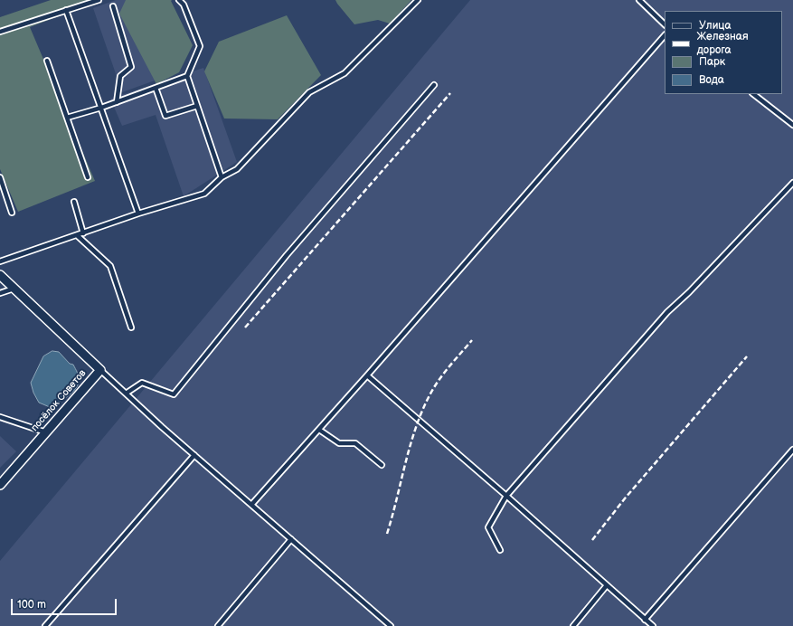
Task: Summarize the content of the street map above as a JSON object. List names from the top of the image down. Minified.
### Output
{"streets":{"street":["посёлок Советов"]},"legend":["Улица","Железная дорога","Парк","Вода"],"scale_bar":"100 m"}
